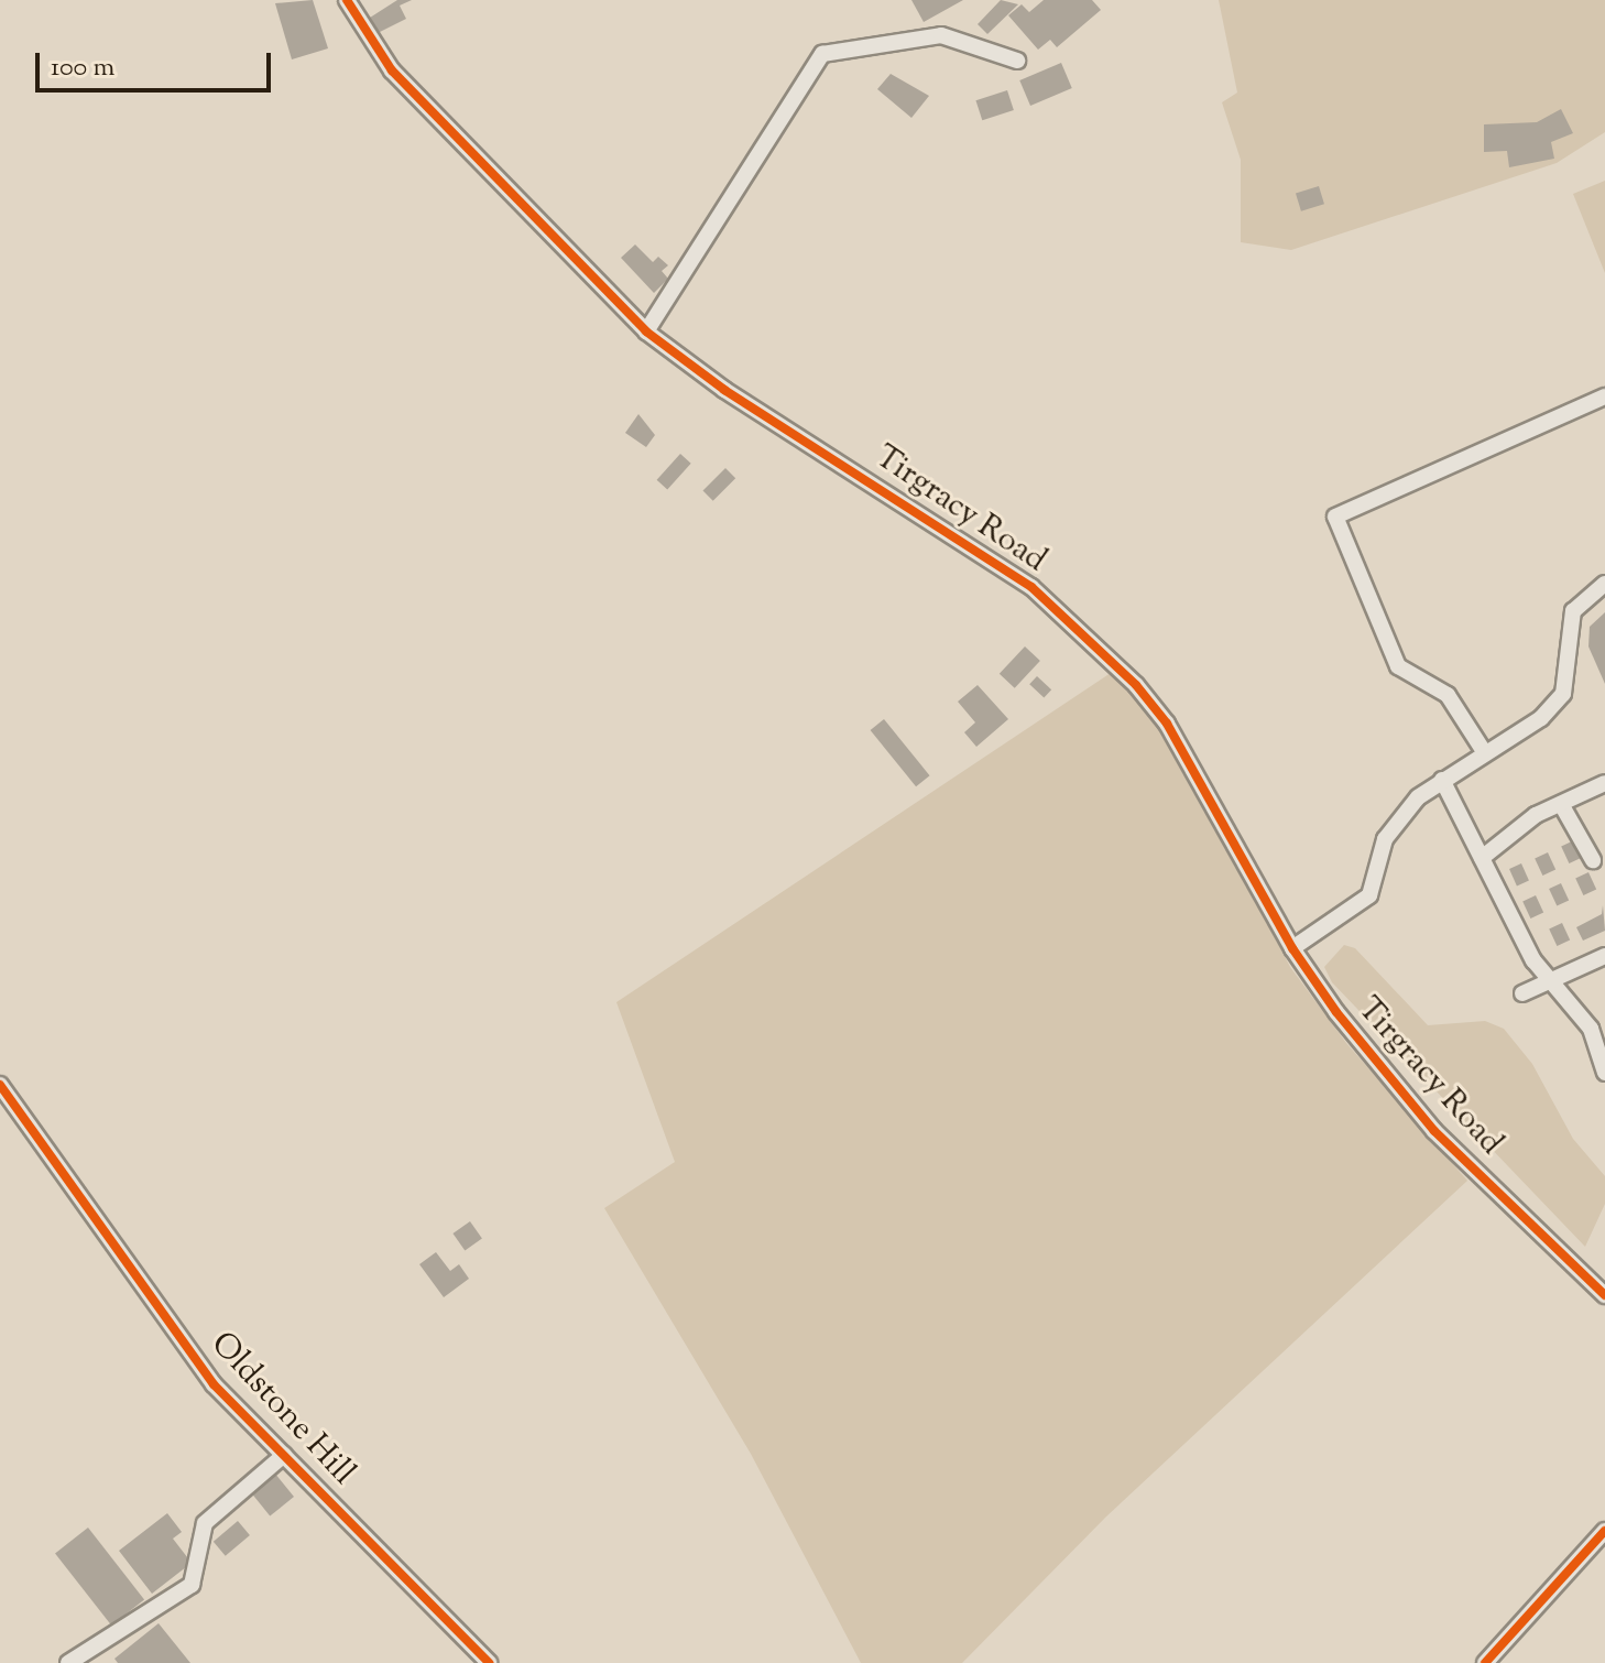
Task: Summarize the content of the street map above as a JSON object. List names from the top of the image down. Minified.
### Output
{"streets":{"street":["Tirgracy Road","Oldstone Hill"]},"scale_bar":"100 m"}
